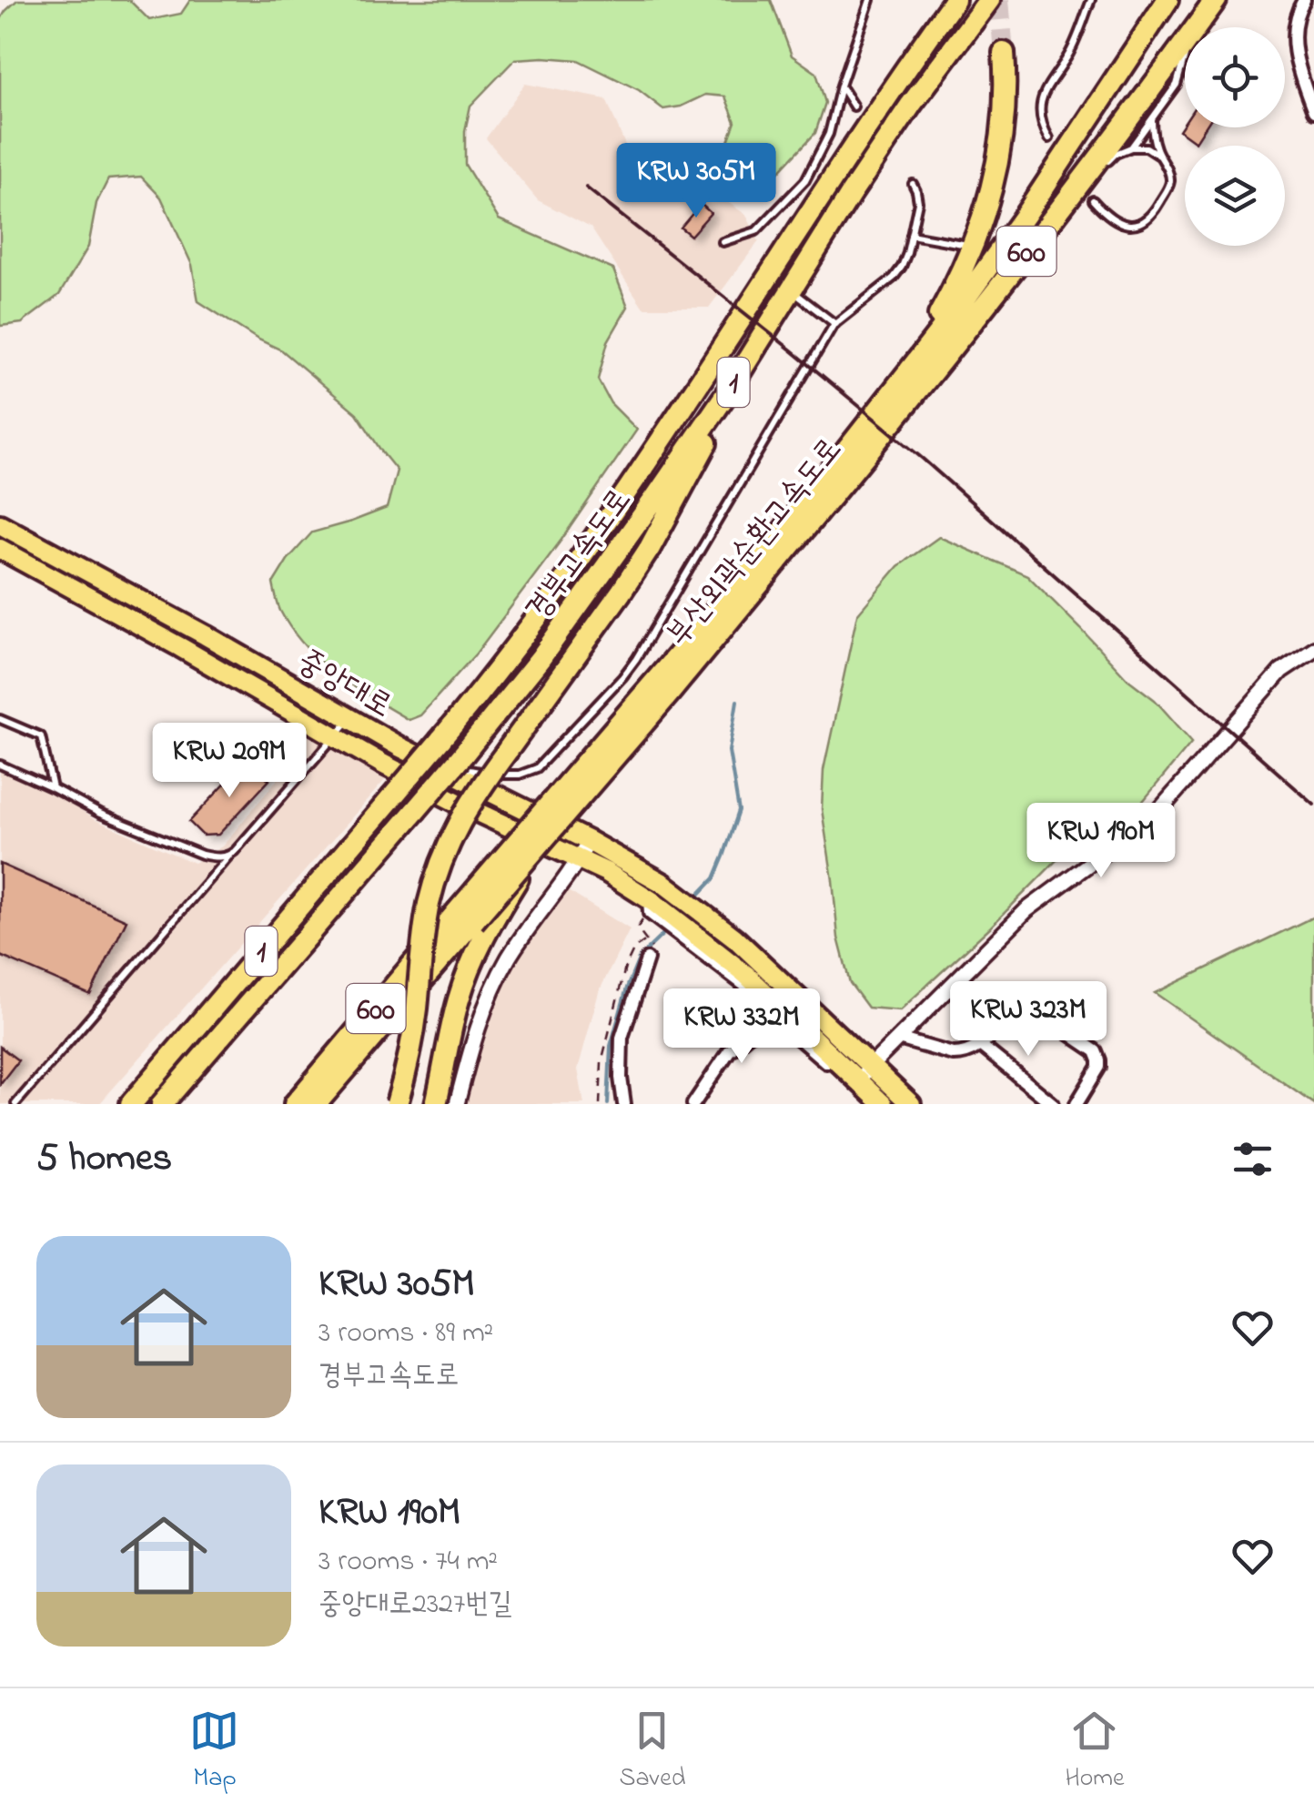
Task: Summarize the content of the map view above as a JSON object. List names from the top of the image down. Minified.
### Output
{"streets":{"highway":["600","1","부산외곽순환고속도로","경부고속도로"],"main road":["중앙대로"]},"page":{"price":["KRW 305M","KRW 209M","KRW 190M","KRW 323M","KRW 332M"],"heading":"5 homes","list":[{"name":"KRW 305M","note":"3 rooms · 89 m² · 경부고속도로"},{"name":"KRW 190M","note":"3 rooms · 74 m² · 중앙대로2327번길"}],"tabs":["Map","Saved","Home"]}}
